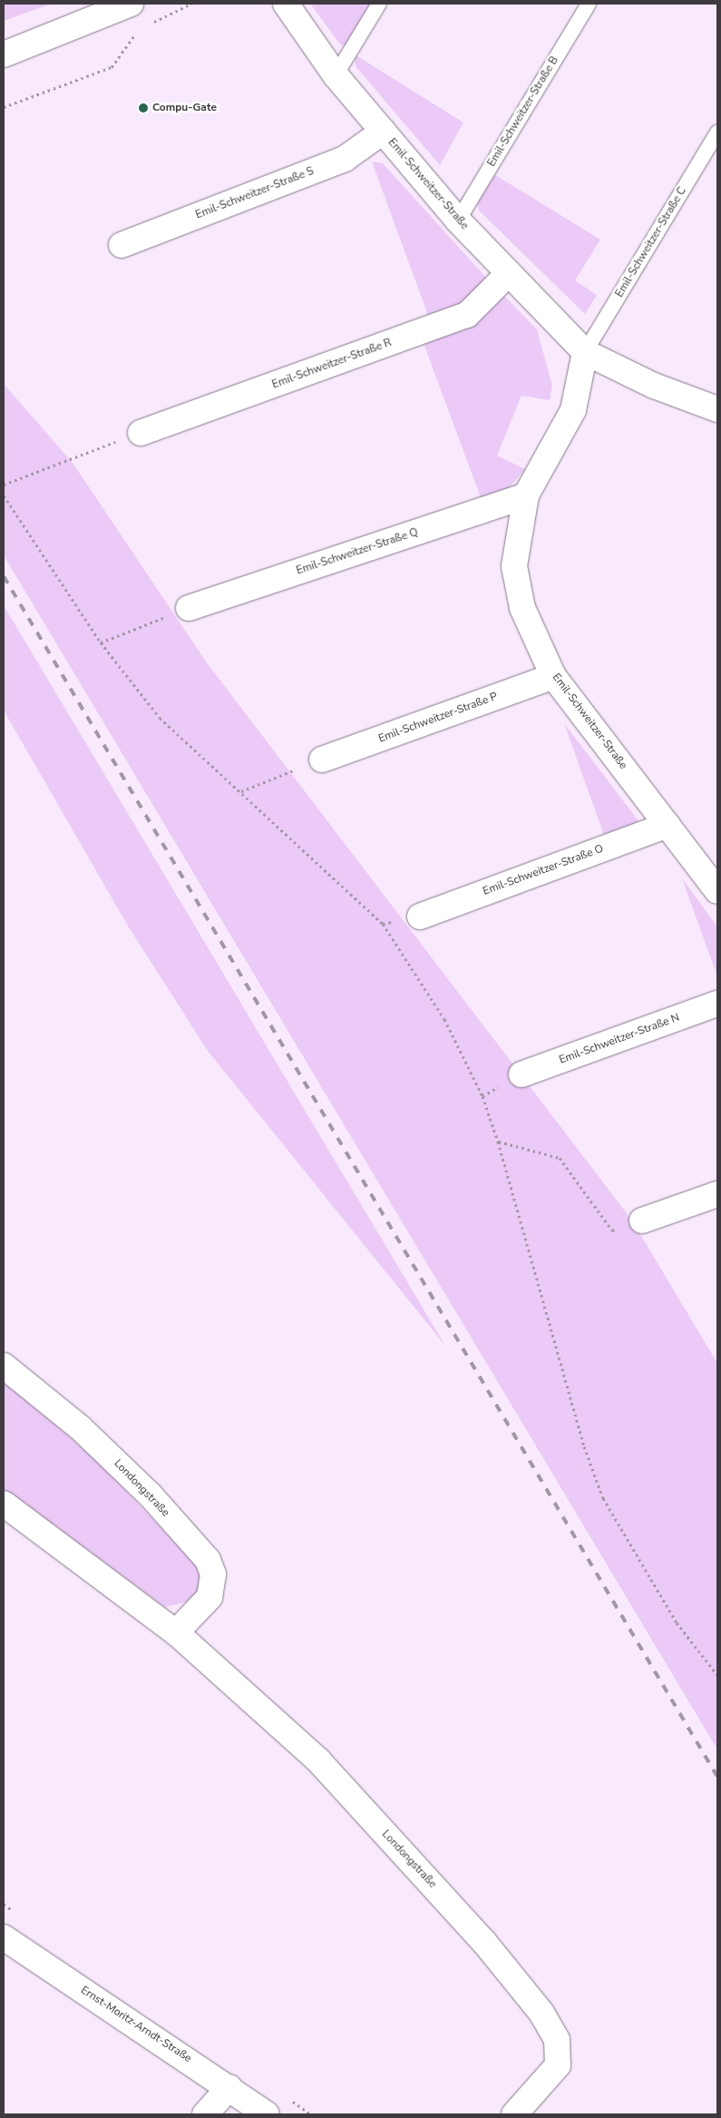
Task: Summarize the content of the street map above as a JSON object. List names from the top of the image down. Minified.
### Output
{"streets":{"street":["Emil-Schweitzer-Straße","Emil-Schweitzer-Straße S","Emil-Schweitzer-Straße R","Emil-Schweitzer-Straße Q","Emil-Schweitzer-Straße P","Emil-Schweitzer-Straße O","Emil-Schweitzer-Straße N","Londongstraße","Ernst-Moritz-Arndt-Straße"],"lane":["Emil-Schweitzer-Straße B","Emil-Schweitzer-Straße C"]},"crossings":[["Emil-Schweitzer-Straße B","Emil-Schweitzer-Straße"],["Emil-Schweitzer-Straße","Emil-Schweitzer-Straße S"],["Emil-Schweitzer-Straße","Emil-Schweitzer-Straße C"],["Emil-Schweitzer-Straße","Emil-Schweitzer-Straße R"],["Emil-Schweitzer-Straße","Emil-Schweitzer-Straße Q"],["Emil-Schweitzer-Straße","Emil-Schweitzer-Straße P"],["Emil-Schweitzer-Straße","Emil-Schweitzer-Straße O"]],"places":["Compu-Gate"]}
